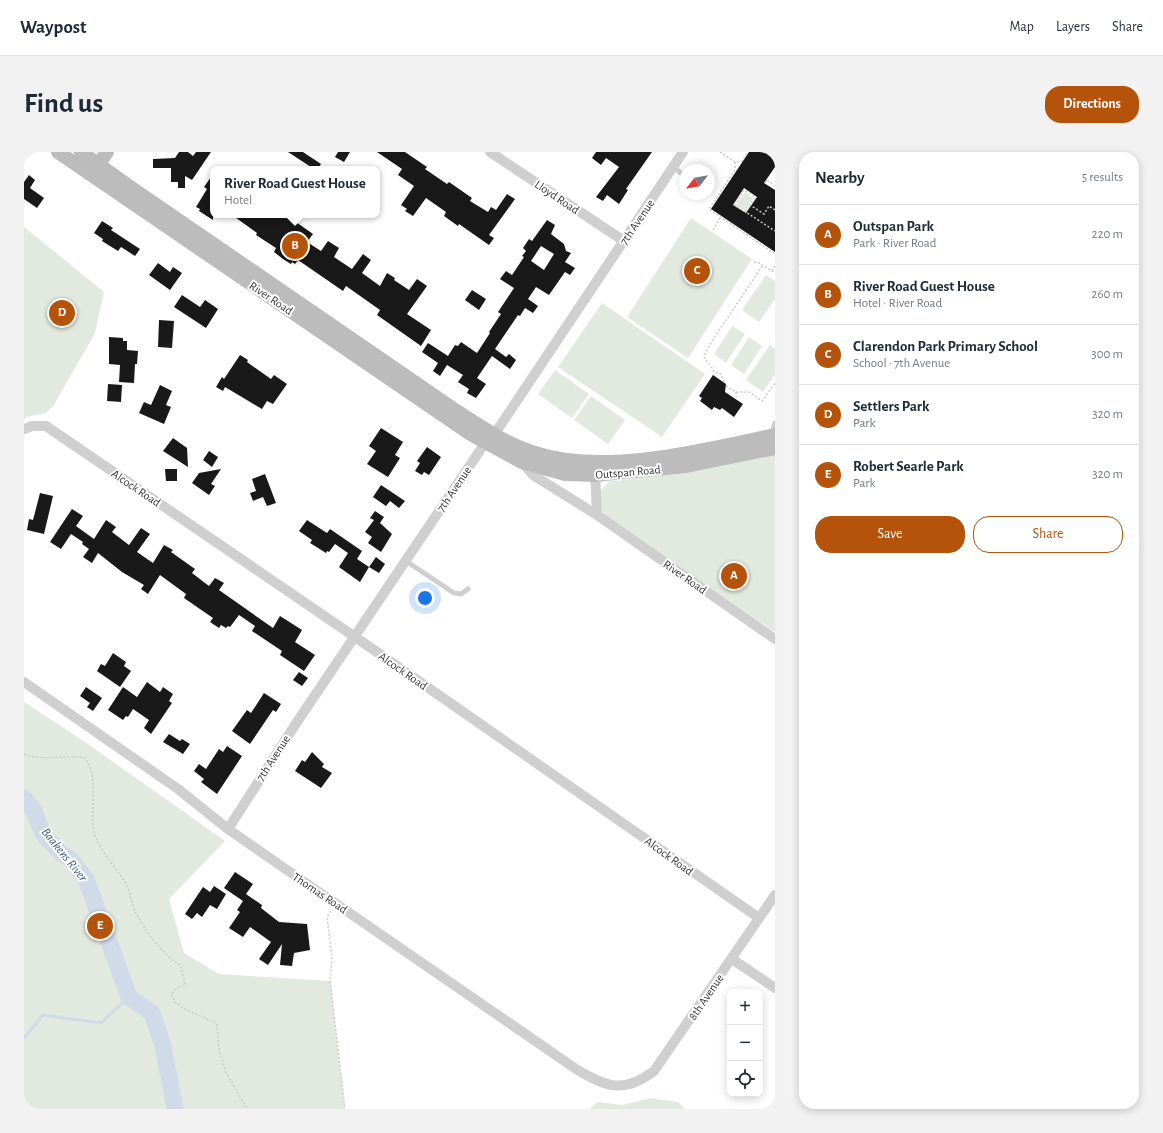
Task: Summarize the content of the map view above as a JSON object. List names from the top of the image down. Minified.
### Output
{"streets":{"main road":["River Road","Outspan Road"],"street":["Lloyd Road","7th Avenue","Alcock Road","Thomas Road","8th Avenue"]},"crossings":[["Lloyd Road","7th Avenue"],["7th Avenue","River Road"],["7th Avenue","Outspan Road"],["7th Avenue","Alcock Road"],["7th Avenue","Thomas Road"],["River Road","Outspan Road"],["Alcock Road","8th Avenue"],["Thomas Road","8th Avenue"]],"water":["Baakens River"],"north":"bottom left","page":{"header":"Waypost","nav":["Map","Layers","Share"],"buttons":["Directions",["Save","Share"]],"title":"Find us","heading":["Nearby","5 results"],"popup":["River Road Guest House","Hotel"],"list":[{"mark":"A","name":"Outspan Park","note":"Park · River Road","value":"220 m"},{"mark":"B","name":"River Road Guest House","note":"Hotel · River Road","value":"260 m"},{"mark":"C","name":"Clarendon Park Primary School","note":"School · 7th Avenue","value":"300 m"},{"mark":"D","name":"Settlers Park","note":"Park","value":"320 m"},{"mark":"E","name":"Robert Searle Park","note":"Park","value":"320 m"}],"pins":["B","C","D","A","E"],"map_buttons":["+","−"]}}
